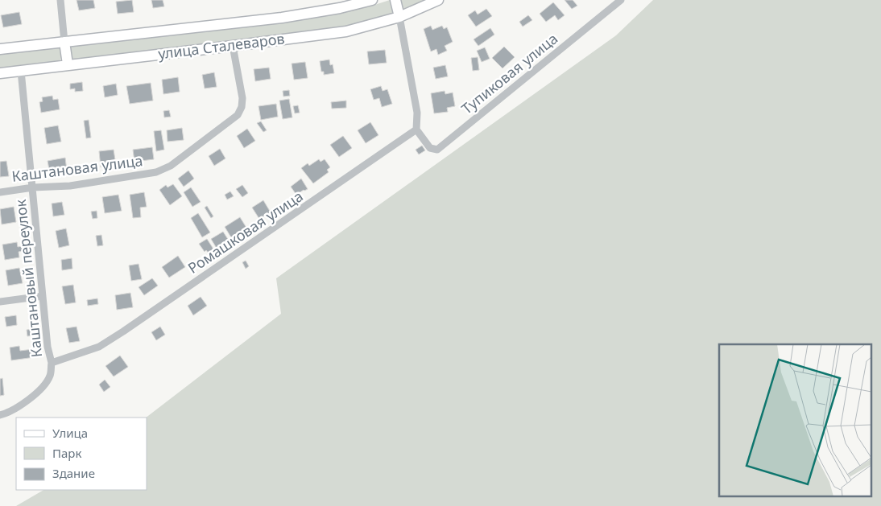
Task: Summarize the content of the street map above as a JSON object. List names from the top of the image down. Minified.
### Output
{"streets":{"main road":["улица Сталеваров"],"street":["Тупиковая улица","Каштановая улица","Ромашковая улица","Каштановый переулок"]},"crossings":[["улица Сталеваров","Каштановая улица"],["улица Сталеваров","Каштановый переулок"],["Тупиковая улица","Ромашковая улица"],["Каштановая улица","Каштановый переулок"],["Ромашковая улица","Каштановый переулок"]],"legend":["Улица","Парк","Здание"]}
